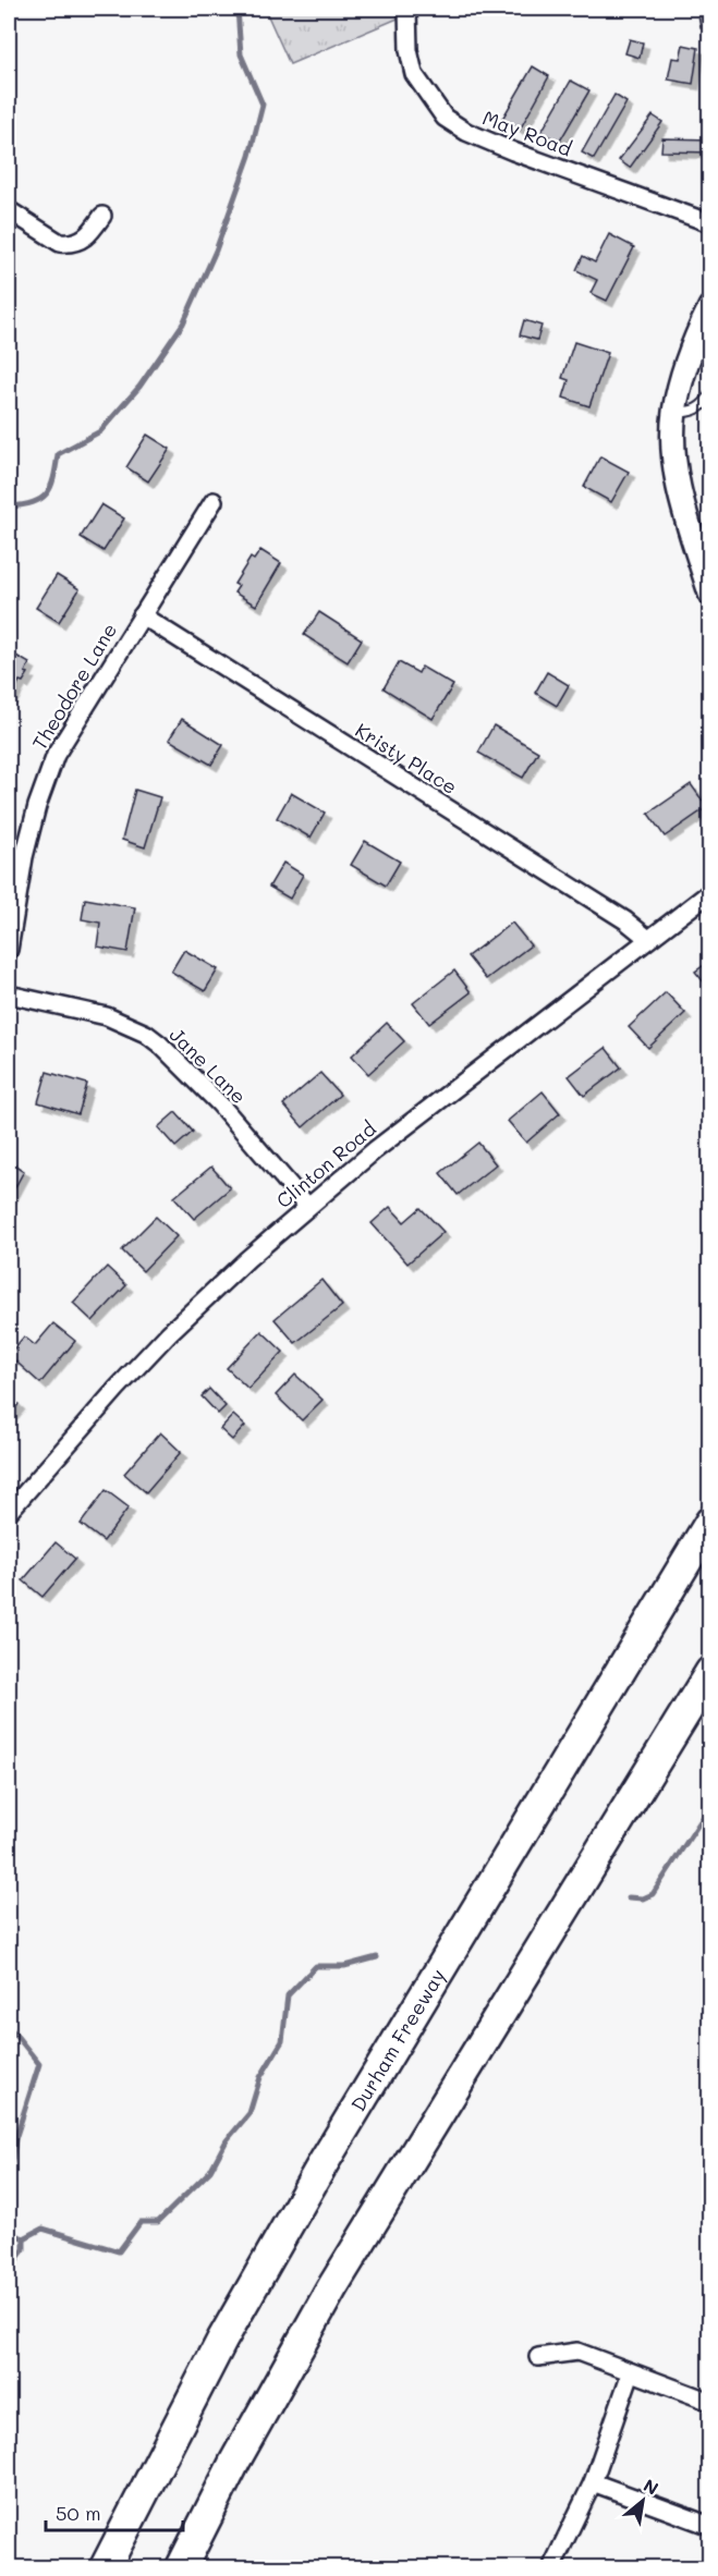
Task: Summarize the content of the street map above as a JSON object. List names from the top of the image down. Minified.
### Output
{"streets":{"highway":["Durham Freeway"],"street":["May Road","Theodore Lane","Kristy Place","Jane Lane","Clinton Road"]},"crossings":[["Theodore Lane","Kristy Place"],["Kristy Place","Clinton Road"],["Jane Lane","Clinton Road"]],"scale_bar":"50 m","north":"top right"}
